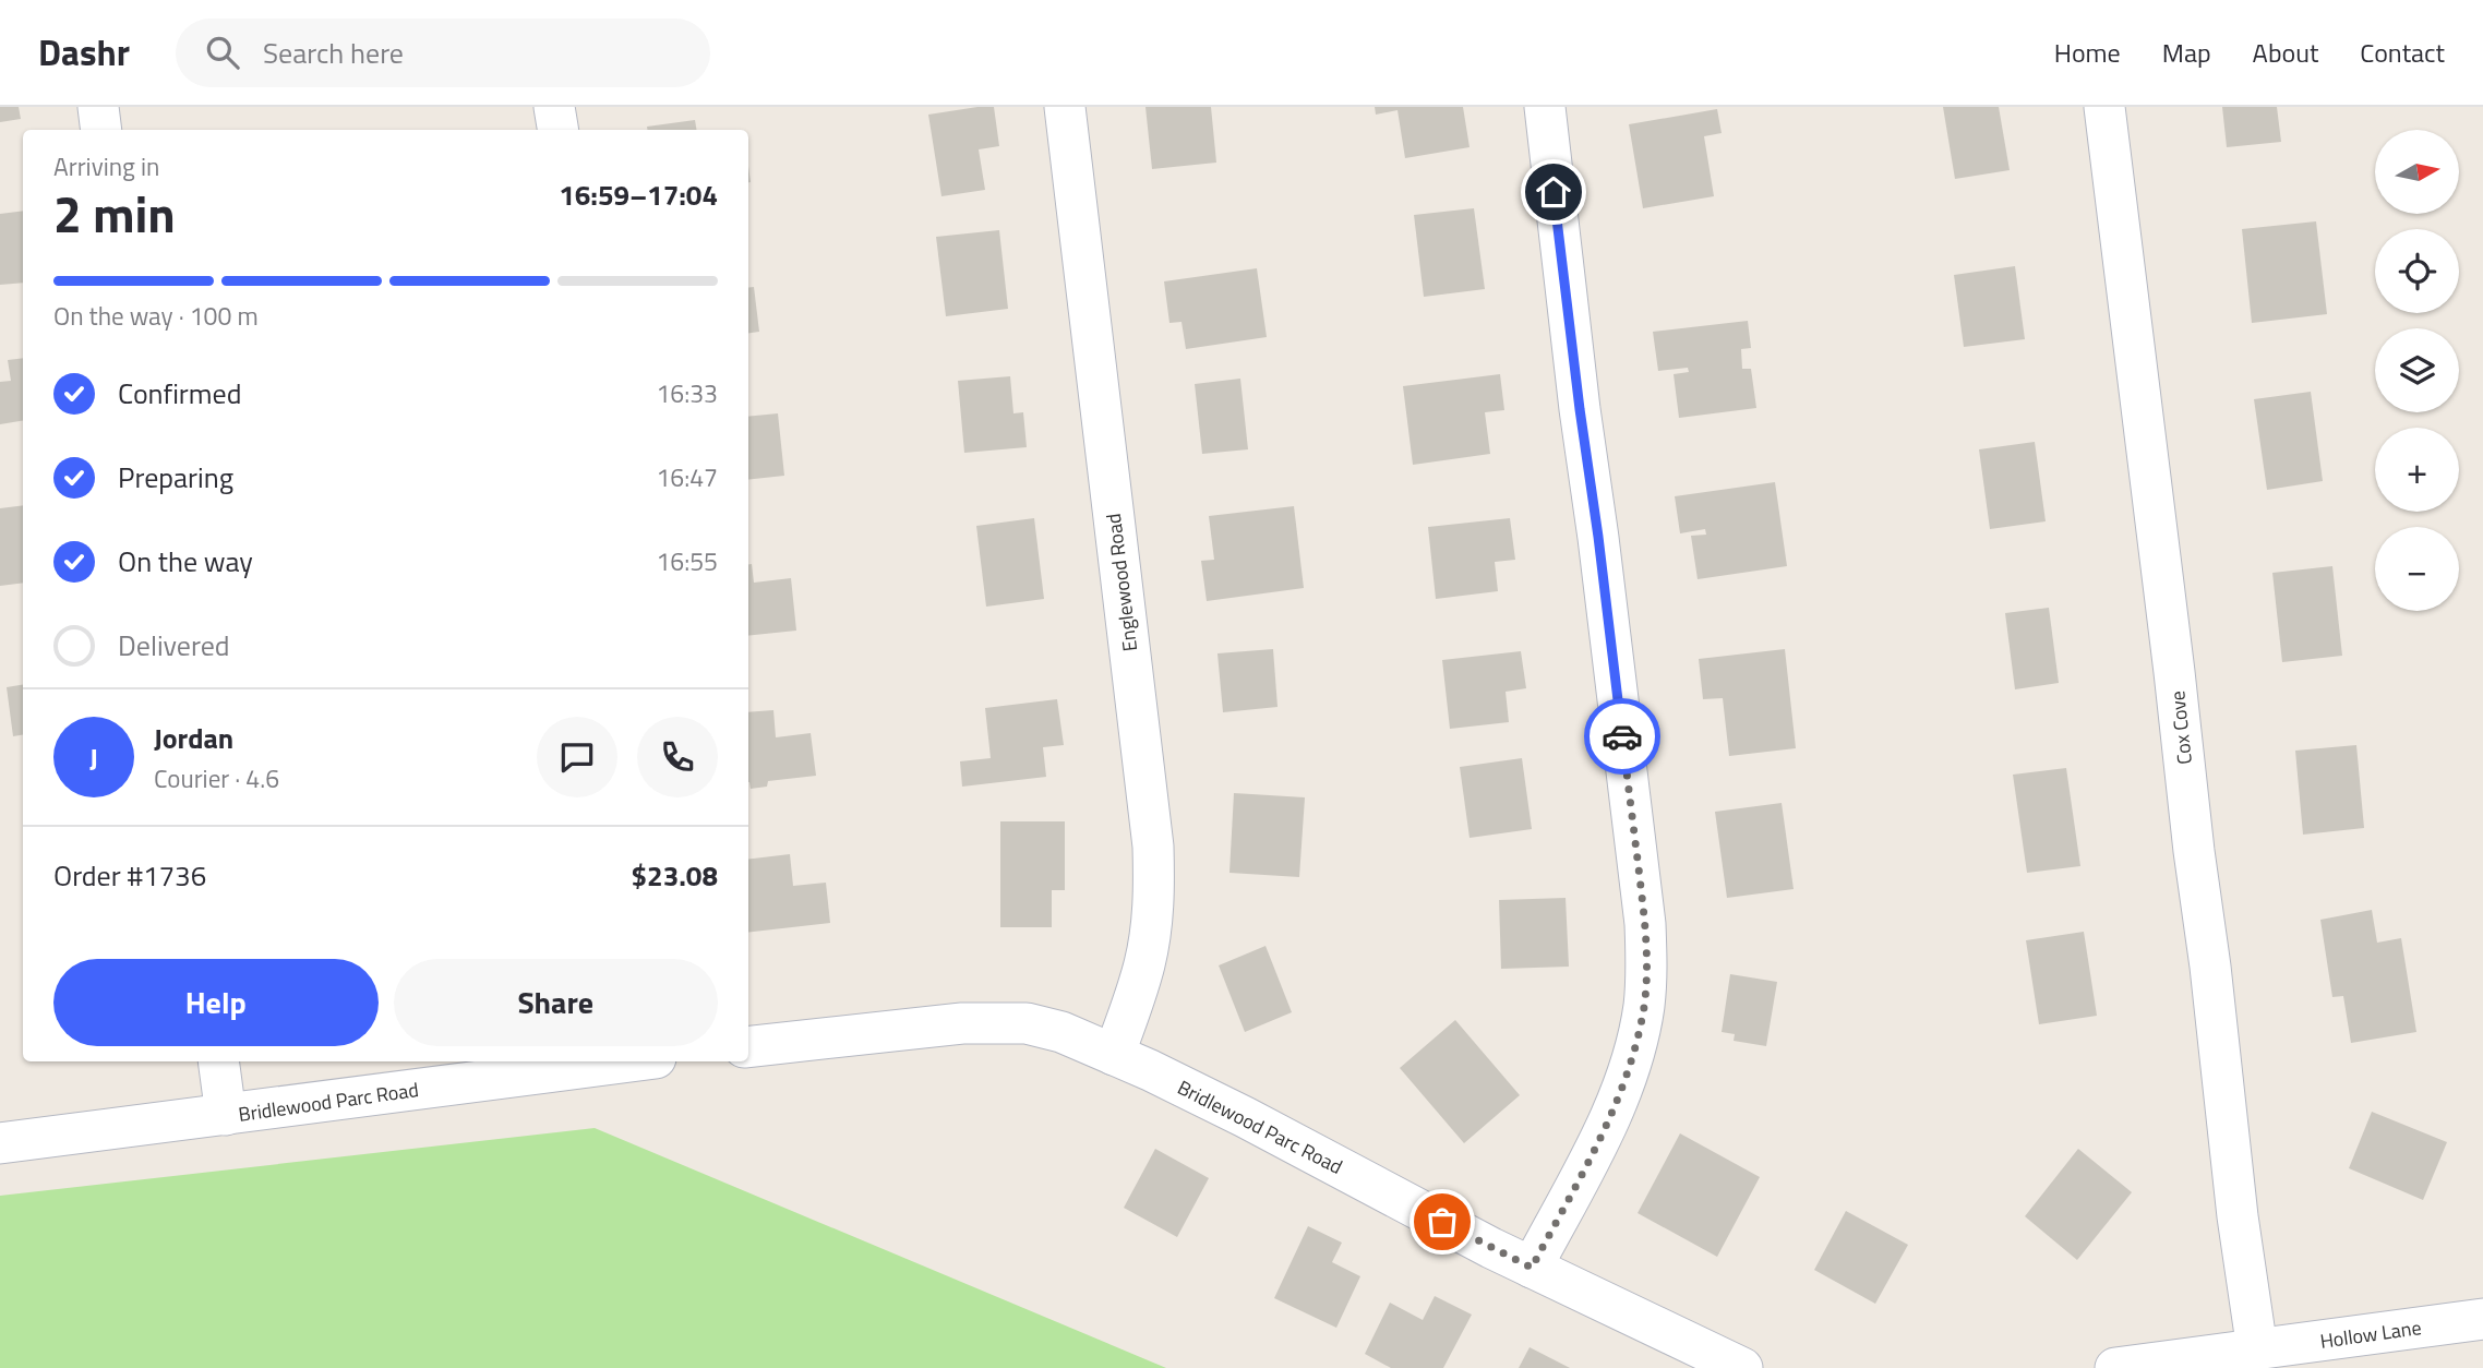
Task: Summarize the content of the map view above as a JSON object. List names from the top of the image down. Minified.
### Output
{"streets":{"street":["Englewood Road","Cox Cove","Bridlewood Parc Road","Hollow Lane"]},"crossings":[["Englewood Road","Bridlewood Parc Road"],["Cox Cove","Hollow Lane"]],"north":"right","page":{"header":"Dashr","search":"Search here","nav":["Home","Map","About","Contact"],"map_buttons":["+","−"],"heading":["2 min","Arriving in","16:59–17:04"],"panel":["Jordan","Courier · 4.6","Order #1736","$23.08"],"bar":"On the way · 100 m","list":[["Confirmed","16:33"],["Preparing","16:47"],["On the way","16:55"],"Delivered"],"round":"J","buttons":["Help","Share"]}}
